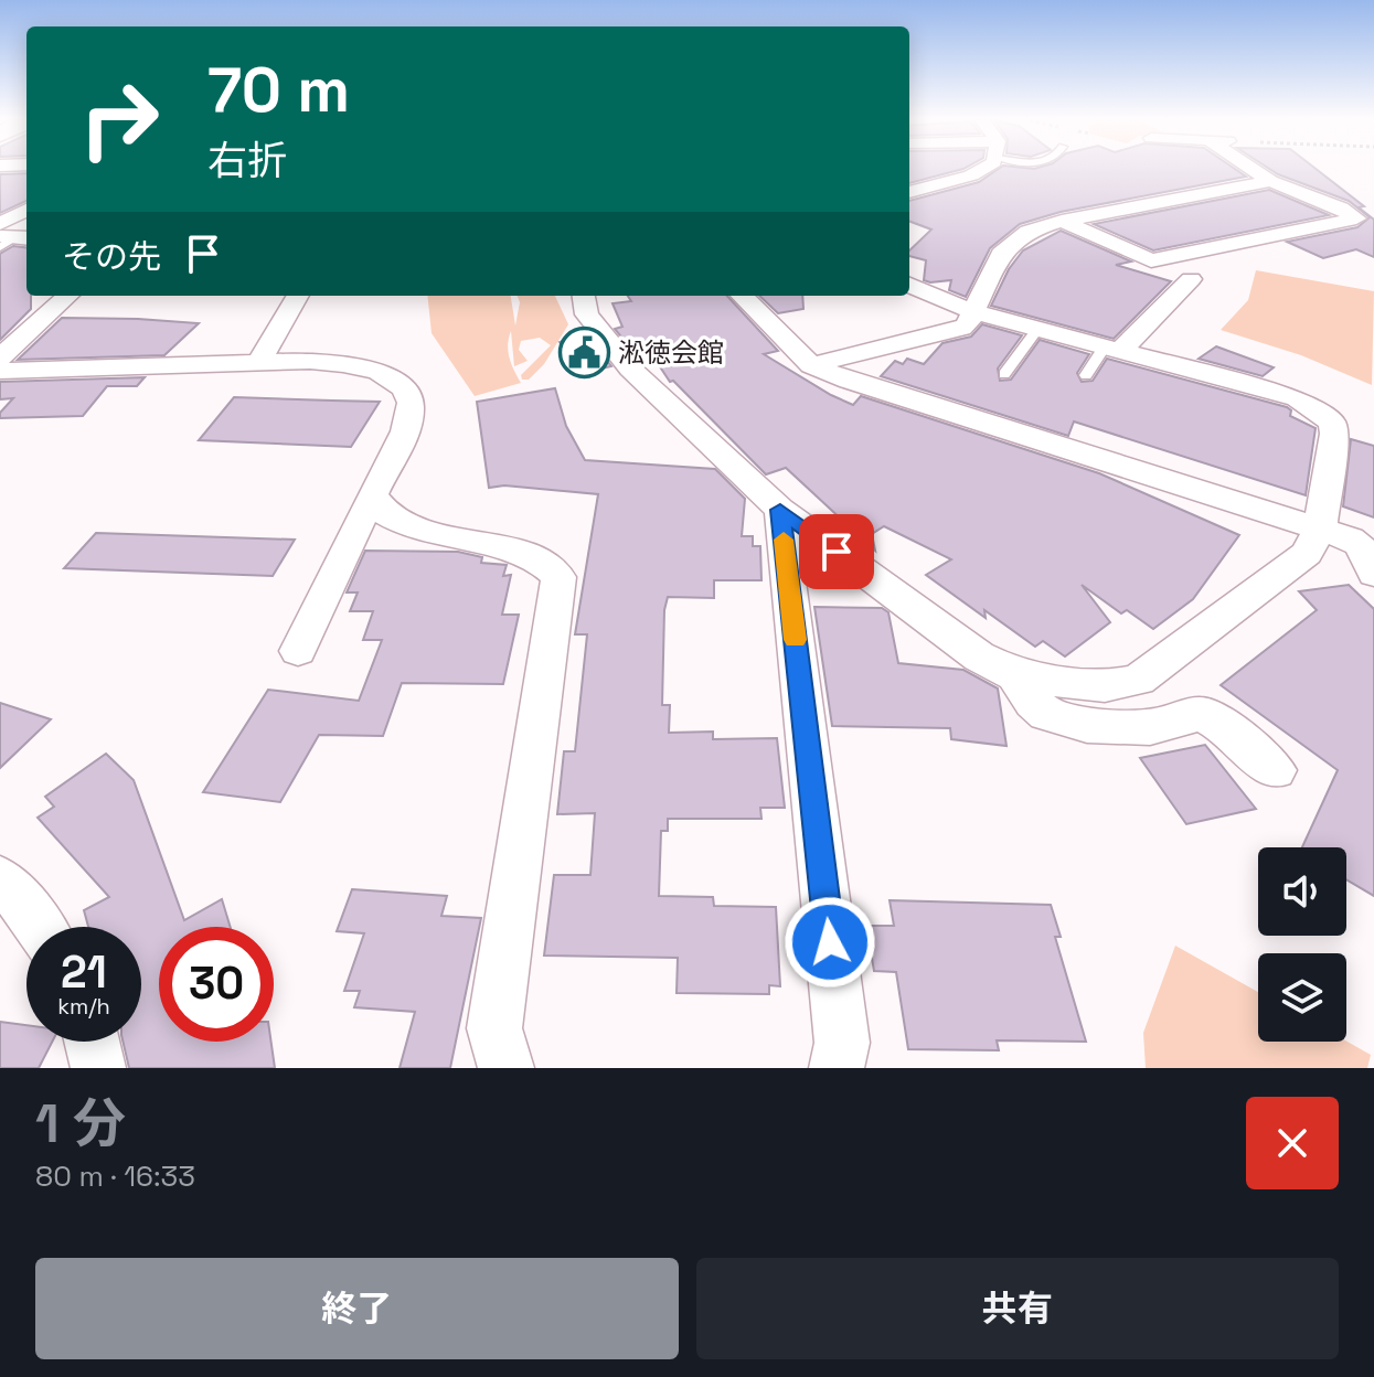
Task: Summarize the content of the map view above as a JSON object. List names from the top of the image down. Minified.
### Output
{"places":{"public building":["淞徳会館"]},"page":{"turn":["70 m","右折"],"then":"その先","speed":"21 km/h","limit":"30","heading":["1 分","80 m · 16:33"],"buttons":["終了","共有"]}}
